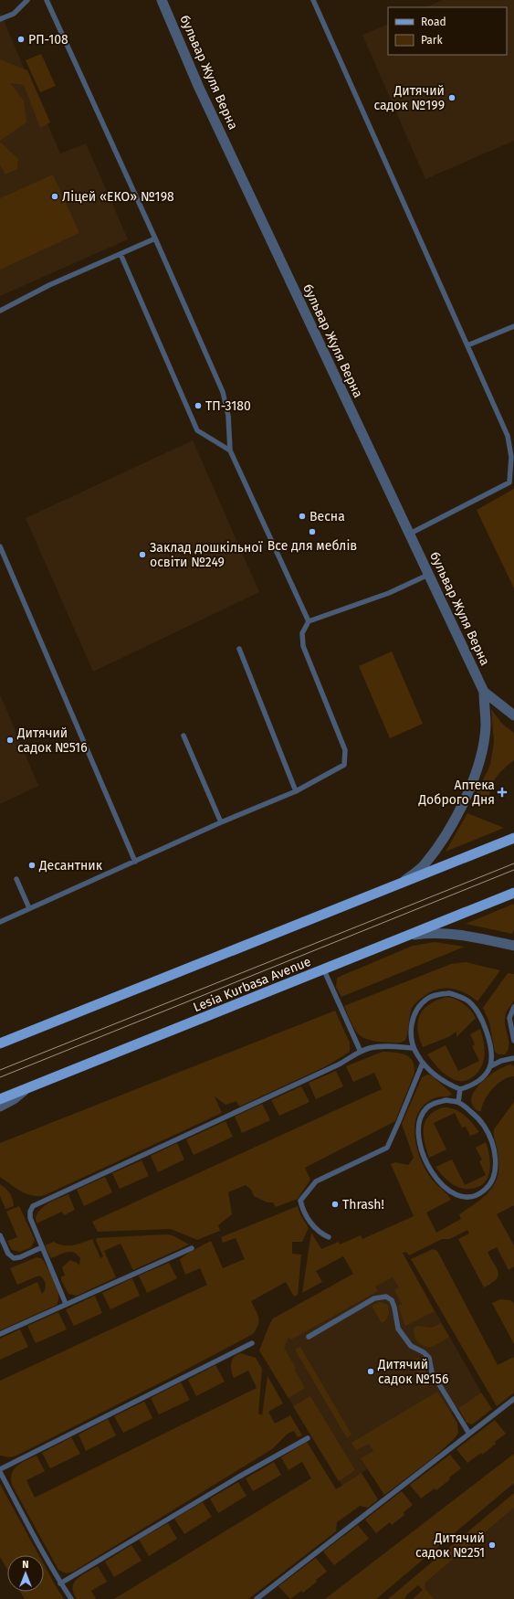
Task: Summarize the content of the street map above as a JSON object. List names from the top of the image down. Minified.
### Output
{"streets":{"main road":["Lesia Kurbasa Avenue"],"street":["бульвар Жуля Верна"]},"places":{"other":["РП-108","Дитячий садок №199","Ліцей «ЕКО» №198","ТП-3180","Весна","Все для меблів","Заклад дошкільної освіти №249","Дитячий садок №516","Десантник","Thrash!","Дитячий садок №156","Дитячий садок №251"],"health":["Аптека Доброго Дня"]},"legend":["Road","Park"],"north":"top"}
